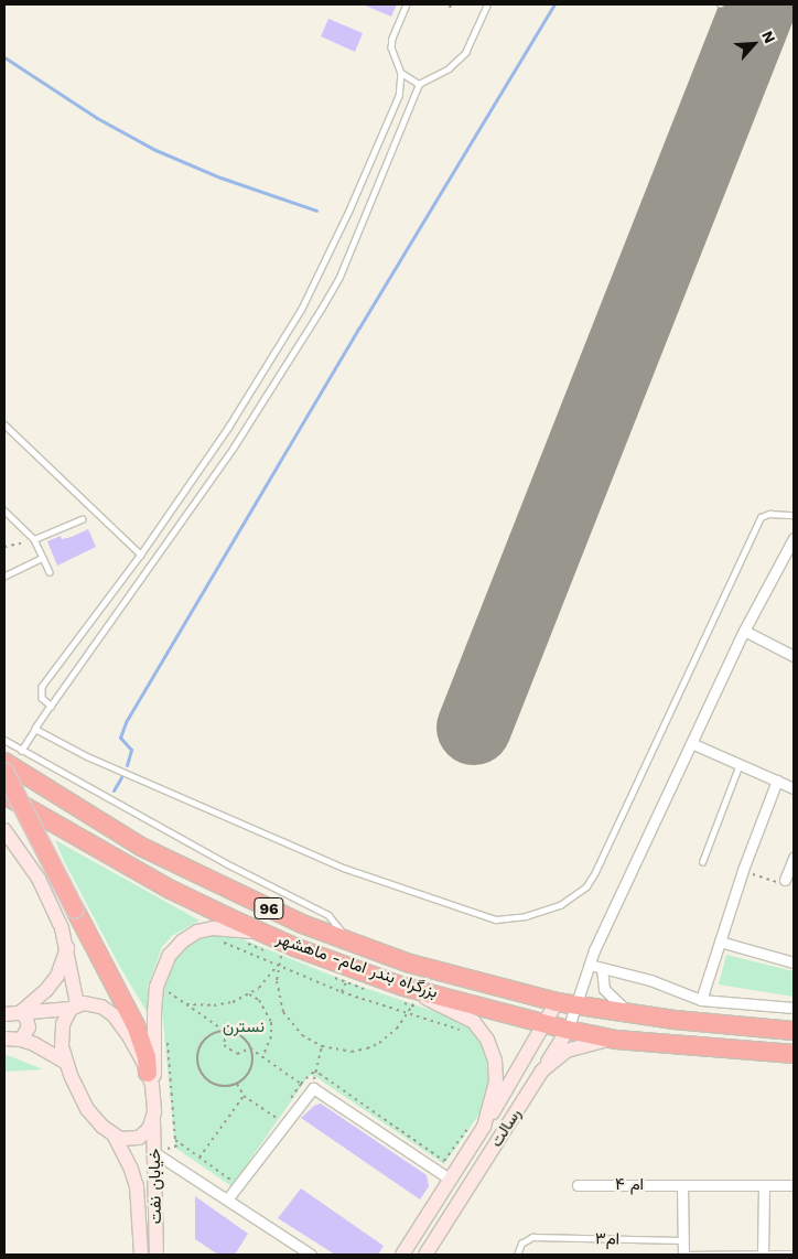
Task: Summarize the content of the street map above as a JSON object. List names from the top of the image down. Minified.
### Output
{"streets":{"highway":["96","بزرگراه بندر امام- ماهشهر"],"main road":["رسالت","خیابان نفت"],"street":["ام ۴"],"lane":["ام۳"]},"crossings":[["96","بزرگراه بندر امام- ماهشهر"],["96","رسالت"],["بزرگراه بندر امام- ماهشهر","رسالت"],["بزرگراه بندر امام- ماهشهر","خیابان نفت"]],"parks":["نسترن"],"north":"top right"}
